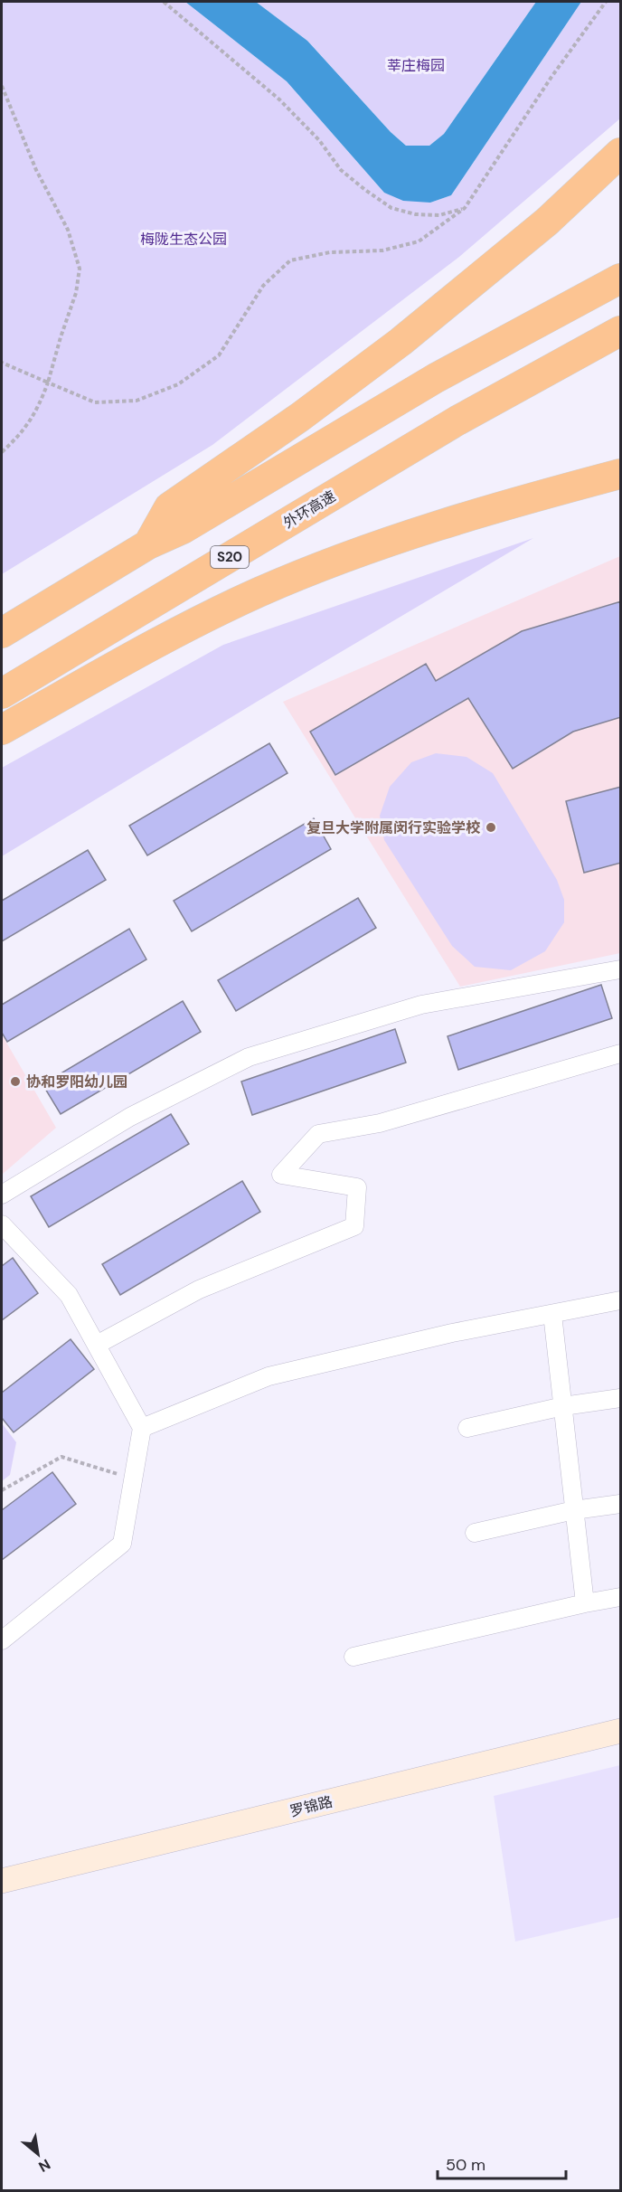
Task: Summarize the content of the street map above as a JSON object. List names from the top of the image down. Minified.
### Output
{"streets":{"highway":["外环高速","S20"],"street":["罗锦路"]},"parks":["莘庄梅园","梅陇生态公园"],"places":["复旦大学附属闵行实验学校","协和罗阳幼儿园"],"scale_bar":"50 m","north":"bottom right"}
